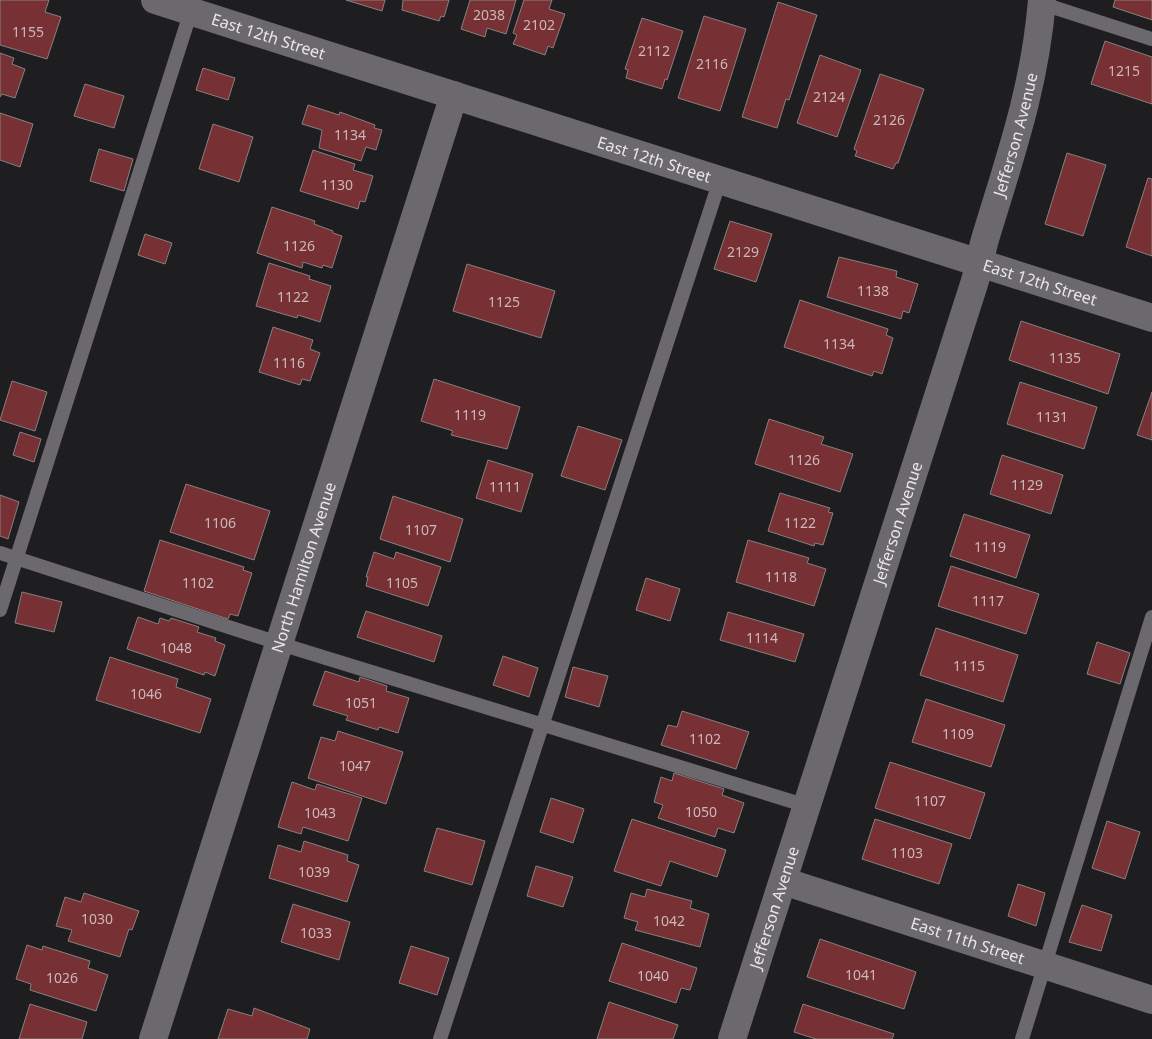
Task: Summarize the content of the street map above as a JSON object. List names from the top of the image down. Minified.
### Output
{"streets":{"street":["East 12th Street","Jefferson Avenue","North Hamilton Avenue","East 11th Street"]},"crossings":[["East 12th Street","Jefferson Avenue"],["East 12th Street","North Hamilton Avenue"],["Jefferson Avenue","East 11th Street"]],"house_numbers":["2038","2102","1155","2112","2116","1215","2124","2126","1134","1130","1126","2129","1138","1122","1125","1134","1135","1116","1119","1131","1126","1129","1111","1106","1122","1107","1119","1118","1102","1105","1117","1114","1048","1115","1046","1051","1109","1102","1047","1107","1050","1043","1103","1039","1030","1042","1033","1041","1040","1026"]}
